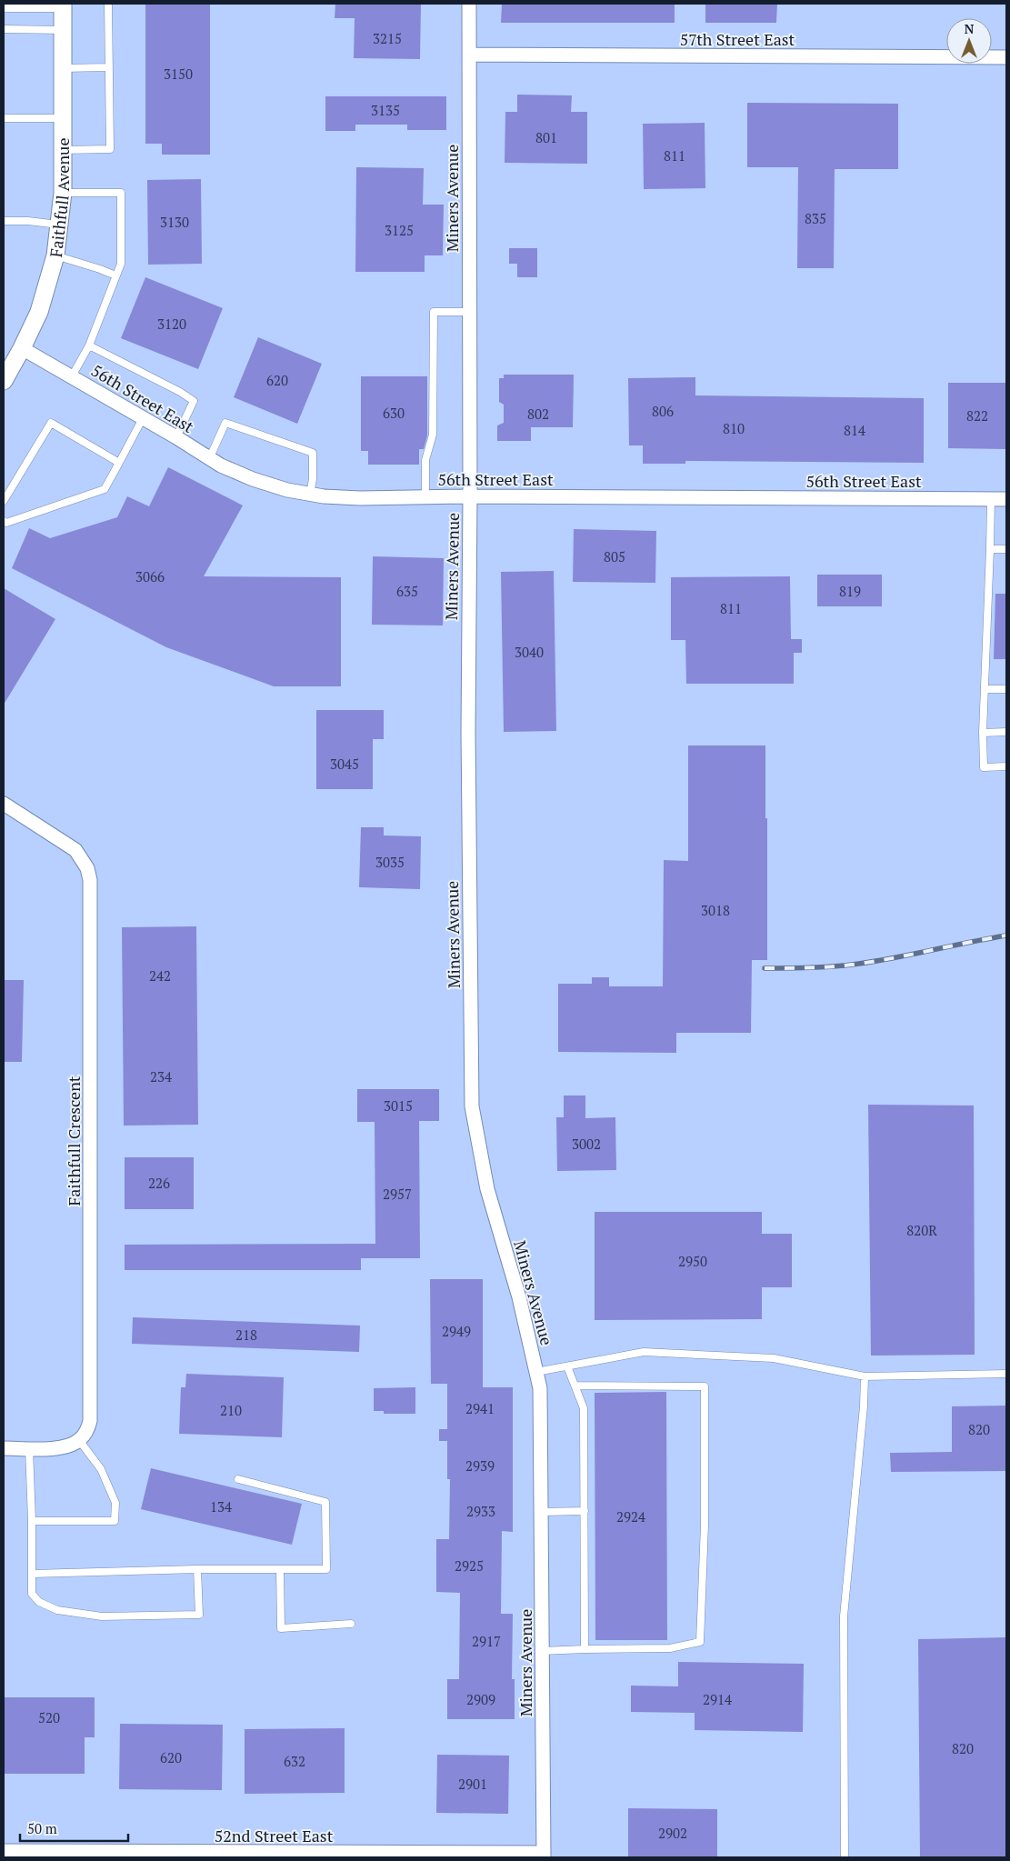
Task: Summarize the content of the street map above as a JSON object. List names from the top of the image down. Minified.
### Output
{"streets":{"street":["57th Street East","Faithfull Avenue","Miners Avenue","56th Street East","Faithfull Crescent","52nd Street East"]},"crossings":[["57th Street East","Miners Avenue"],["Faithfull Avenue","56th Street East"],["Miners Avenue","56th Street East"],["Miners Avenue","52nd Street East"]],"house_numbers":["3215","3150","3135","801","811","835","3130","3125","3120","620","806","630","802","822","810","814","805","3066","635","819","811","3040","3045","3035","3018","242","234","3015","3002","226","2957","820R","2950","2949","218","2941","210","820","2939","134","2933","2924","2925","2917","2909","2914","520","820","620","632","2901","2902"],"scale_bar":"50 m","north":"top"}
